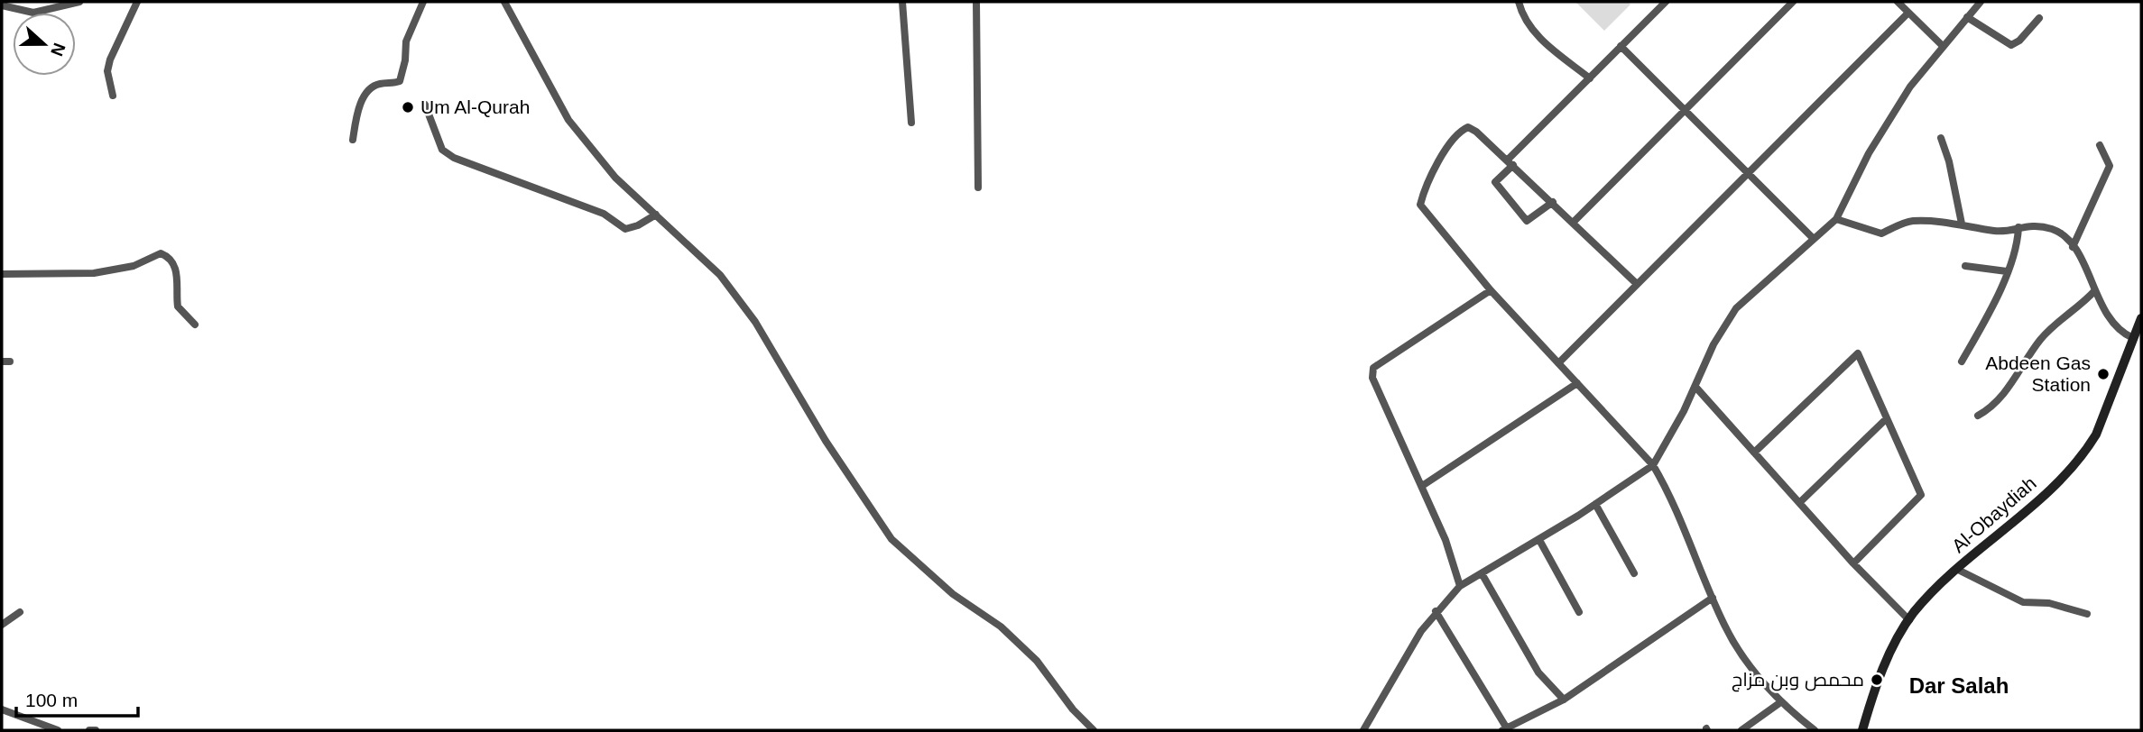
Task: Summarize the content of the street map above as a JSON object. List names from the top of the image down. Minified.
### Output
{"streets":{"main road":["Al-Obaydiah"]},"districts":["Dar Salah"],"places":["Um Al-Qurah","Abdeen Gas Station","محمص وبن مزاج"],"scale_bar":"100 m","north":"right"}
